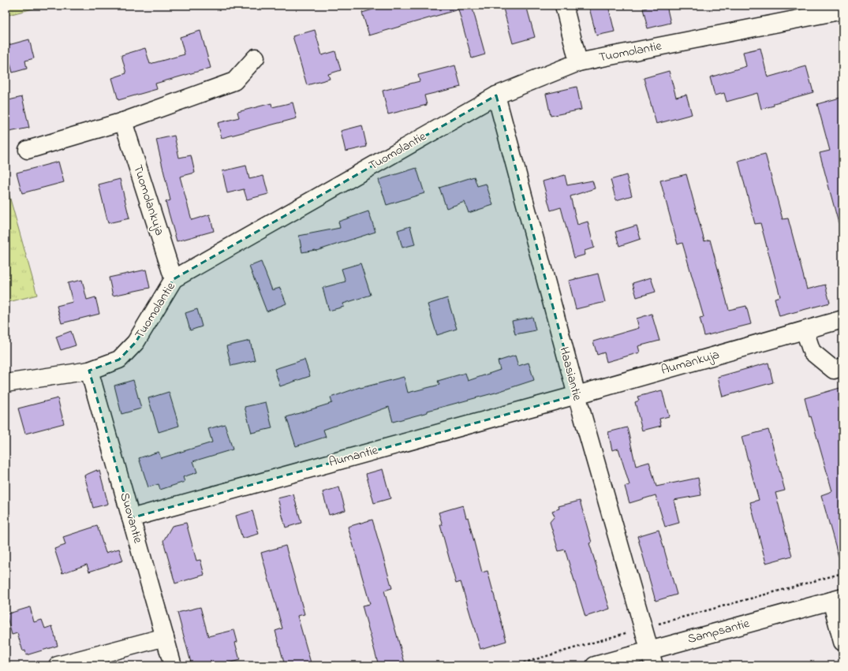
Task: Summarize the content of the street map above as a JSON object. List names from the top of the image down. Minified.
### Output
{"streets":{"street":["Tuomolantie","Tuomolankuja","Aumankuja","Haasiantie","Aumantie","Suovantie","Sampsantie"]},"crossings":[["Tuomolantie","Tuomolankuja"],["Tuomolantie","Haasiantie"],["Tuomolantie","Suovantie"],["Aumankuja","Haasiantie"],["Aumankuja","Aumantie"],["Haasiantie","Aumantie"],["Haasiantie","Sampsantie"],["Aumantie","Suovantie"]]}
